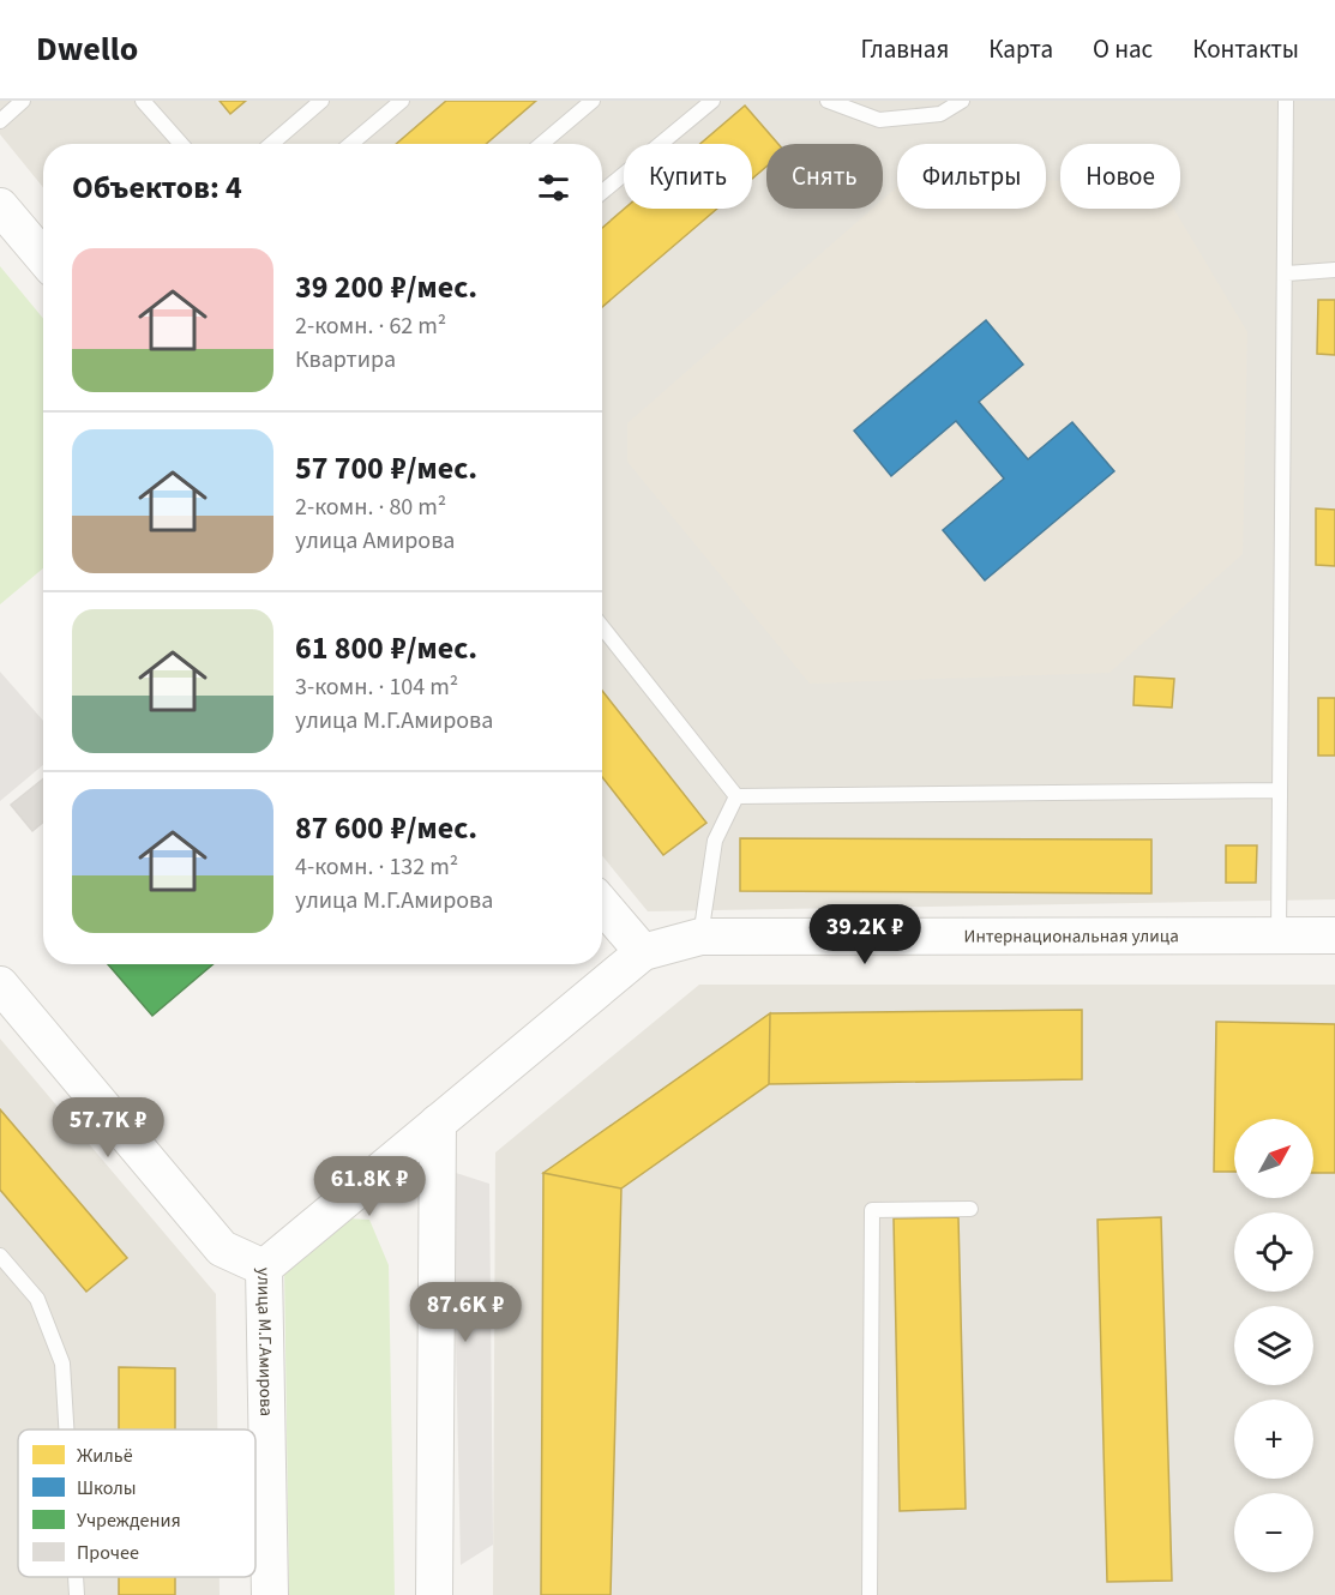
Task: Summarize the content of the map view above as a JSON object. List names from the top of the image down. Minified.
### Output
{"streets":{"street":["Интернациональная улица","улица М.Г.Амирова"]},"crossings":[["Интернациональная улица","улица М.Г.Амирова"]],"legend":["Жильё","Школы","Учреждения","Прочее"],"north":"top right","page":{"header":"Dwello","nav":["Главная","Карта","О нас","Контакты"],"chip":["Купить","Снять","Фильтры","Новое"],"heading":"Объектов: 4","list":[{"name":"39 200 ₽/мес.","note":"2-комн. · 62 m² · Квартира"},{"name":"57 700 ₽/мес.","note":"2-комн. · 80 m² · улица Амирова"},{"name":"61 800 ₽/мес.","note":"3-комн. · 104 m² · улица М.Г.Амирова"},{"name":"87 600 ₽/мес.","note":"4-комн. · 132 m² · улица М.Г.Амирова"}],"price":["39.2K ₽","57.7K ₽","61.8K ₽","87.6K ₽"],"map_buttons":["+","−"]}}
